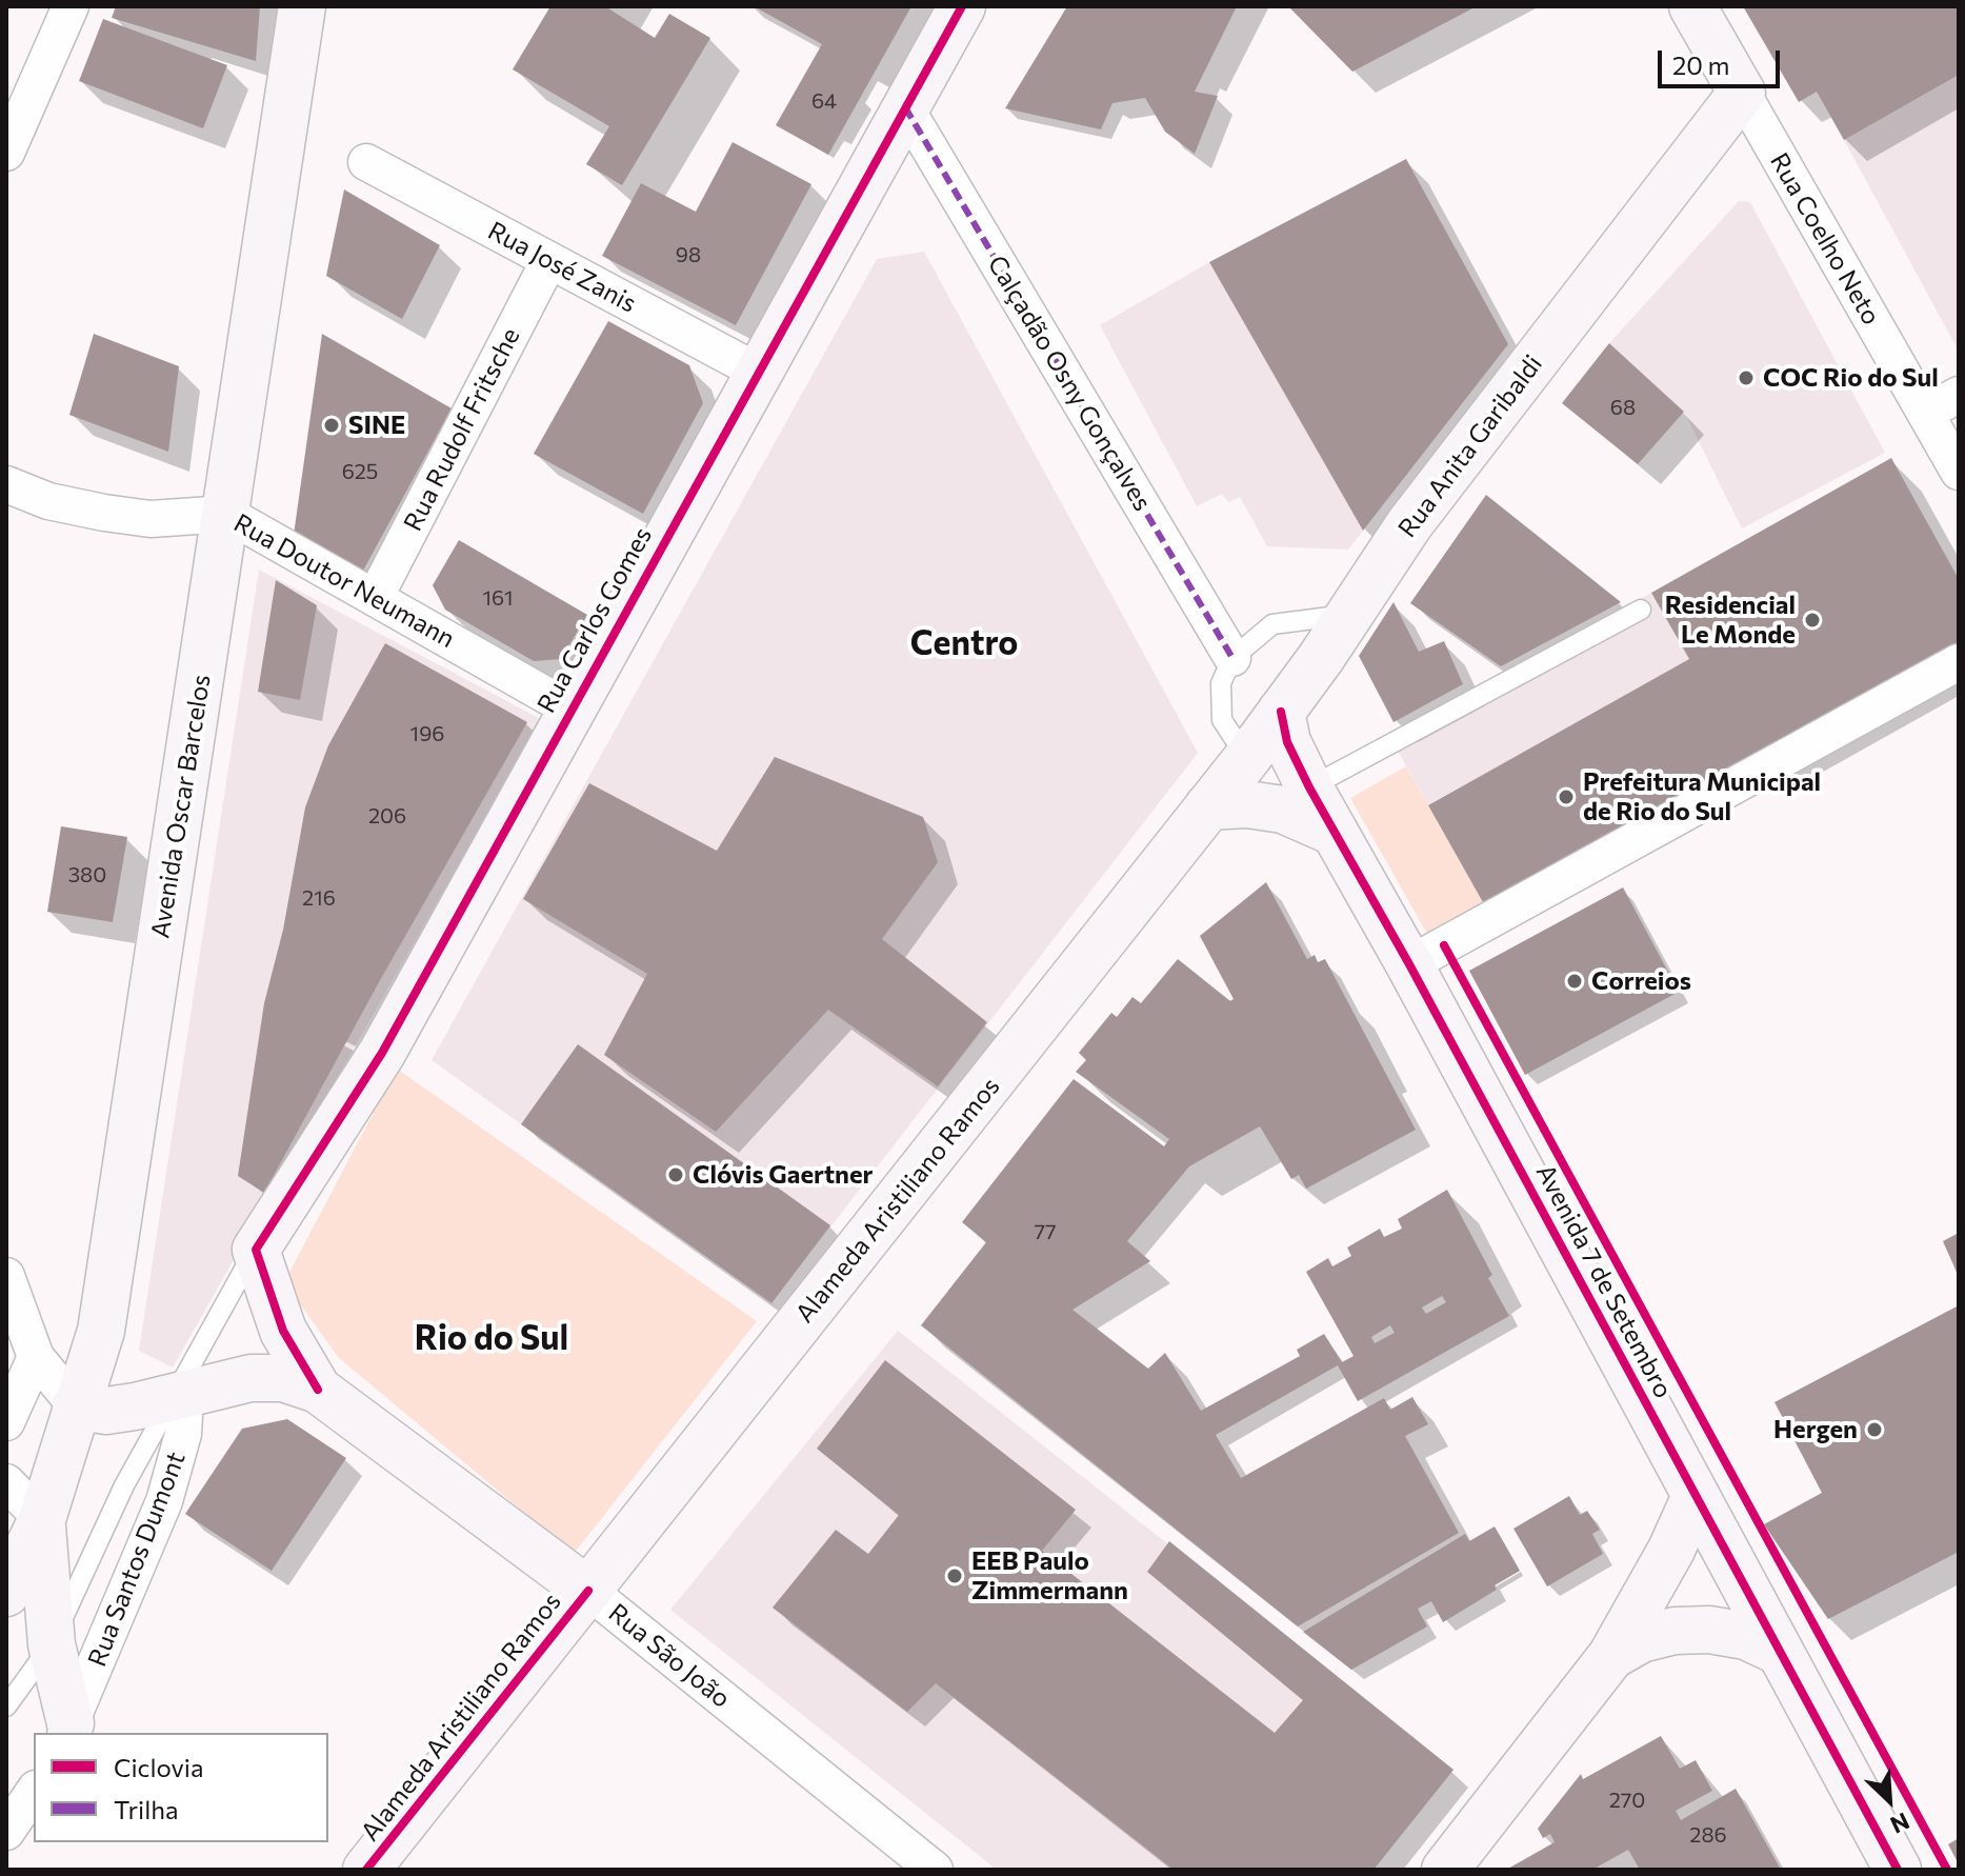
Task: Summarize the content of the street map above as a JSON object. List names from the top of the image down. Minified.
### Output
{"streets":{"street":["Rua Coelho Neto","Rua José Zanis","Calçadão Osny Gonçalves","Rua Rudolf Fritsche","Rua Anita Garibaldi","Rua Doutor Neumann","Rua Carlos Gomes","Avenida Oscar Barcelos","Alameda Aristiliano Ramos","Avenida 7 de Setembro","Rua Santos Dumont","Rua São João"]},"crossings":[["Rua Coelho Neto","Rua Anita Garibaldi"],["Rua José Zanis","Rua Rudolf Fritsche"],["Rua José Zanis","Rua Carlos Gomes"],["Calçadão Osny Gonçalves","Rua Carlos Gomes"],["Rua Rudolf Fritsche","Rua Doutor Neumann"],["Rua Anita Garibaldi","Alameda Aristiliano Ramos"],["Rua Anita Garibaldi","Avenida 7 de Setembro"],["Rua Doutor Neumann","Rua Carlos Gomes"],["Rua Doutor Neumann","Avenida Oscar Barcelos"],["Rua Carlos Gomes","Rua São João"],["Avenida Oscar Barcelos","Rua São João"],["Alameda Aristiliano Ramos","Rua São João"],["Rua Santos Dumont","Rua São João"]],"districts":["Centro","Rio do Sul"],"places":["COC Rio do Sul","SINE","Residencial Le Monde","Prefeitura Municipal de Rio do Sul","Correios","Clóvis Gaertner","Hergen","EEB Paulo Zimmermann"],"house_numbers":["64","98","68","625","161","196","206","380","216","77","270","286"],"legend":["Ciclovia","Trilha"],"scale_bar":"20 m","north":"bottom right"}
